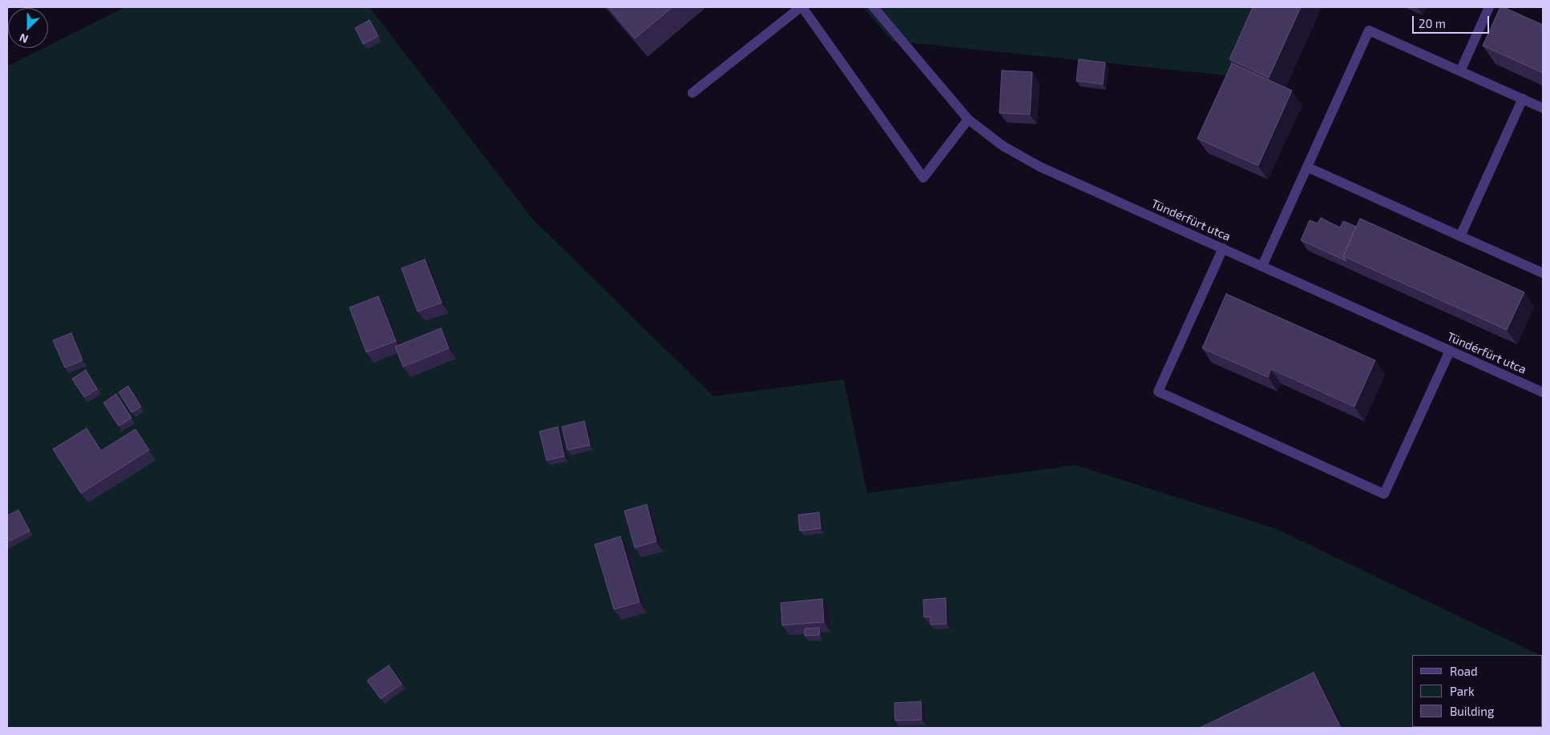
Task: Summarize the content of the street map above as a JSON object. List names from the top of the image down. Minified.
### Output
{"streets":{"street":["Tündérfürt utca"]},"legend":["Road","Park","Building"],"scale_bar":"20 m","north":"bottom left"}
